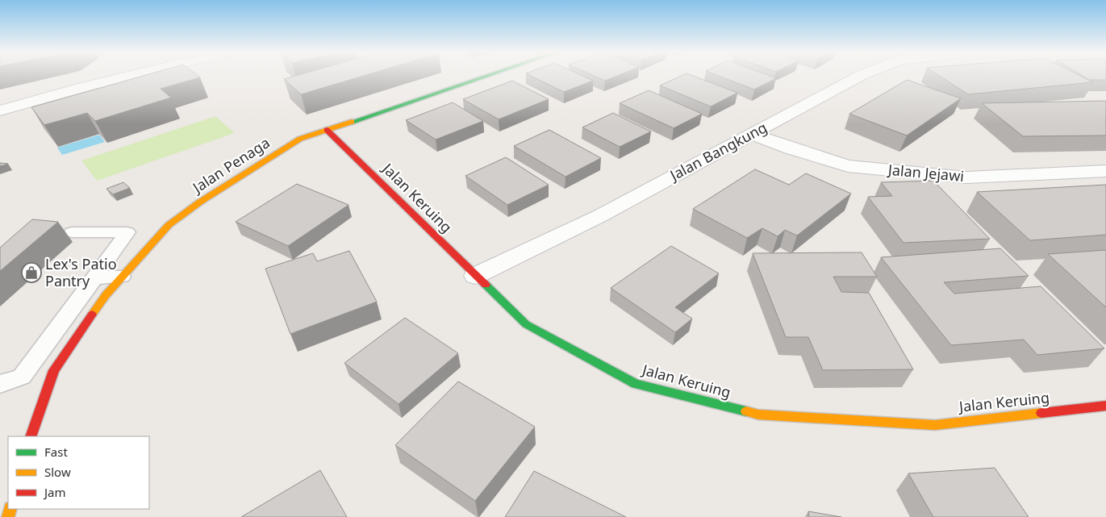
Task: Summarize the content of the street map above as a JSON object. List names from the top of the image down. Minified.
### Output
{"streets":{"street":["Jalan Bangkung","Jalan Penaga","Jalan Jejawi","Jalan Keruing"]},"crossings":[["Jalan Bangkung","Jalan Jejawi"],["Jalan Bangkung","Jalan Keruing"],["Jalan Penaga","Jalan Keruing"]],"places":{"shop":["Lex's Patio Pantry"]},"legend":["Fast","Slow","Jam"]}
